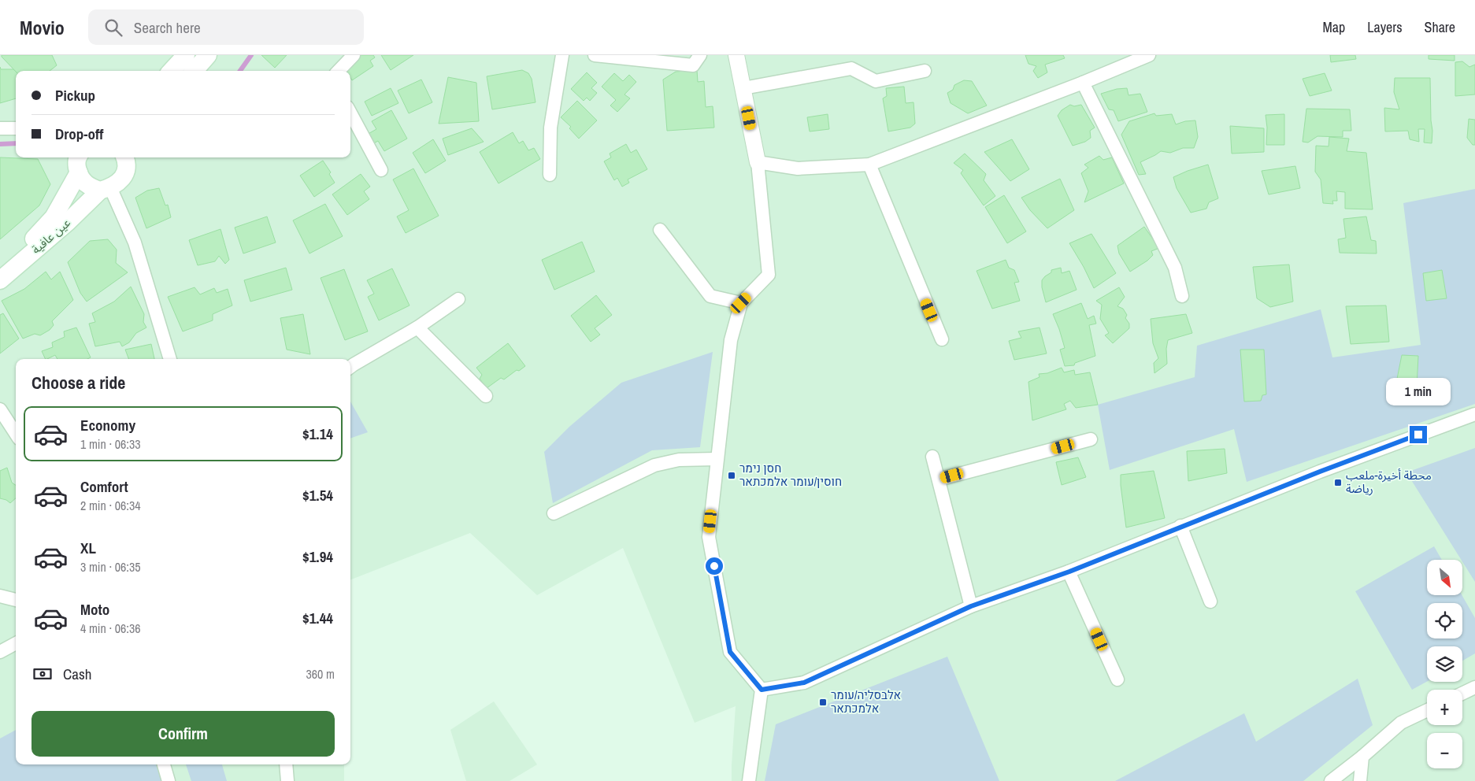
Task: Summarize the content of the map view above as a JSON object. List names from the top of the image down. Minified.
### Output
{"streets":{"main road":["عين عافية"]},"places":{"transit":["חסן נימר חוסין/עומר אלמכתאר","محطة أخيرة-ملعب رياضة","אלבסליה/עומר אלמכתאר"]},"north":"bottom right","page":{"header":"Movio","search":"Search here","nav":["Map","Layers","Share"],"banner":["Pickup","Drop-off"],"heading":"Choose a ride","bubble":"1 min","list":[{"name":"Economy","note":"1 min · 06:33","value":"$1.14"},{"name":"Comfort","note":"2 min · 06:34","value":"$1.54"},{"name":"XL","note":"3 min · 06:35","value":"$1.94"},{"name":"Moto","note":"4 min · 06:36","value":"$1.44"}],"map_buttons":["+","−"],"pay":["Cash","360 m"],"buttons":"Confirm"}}
